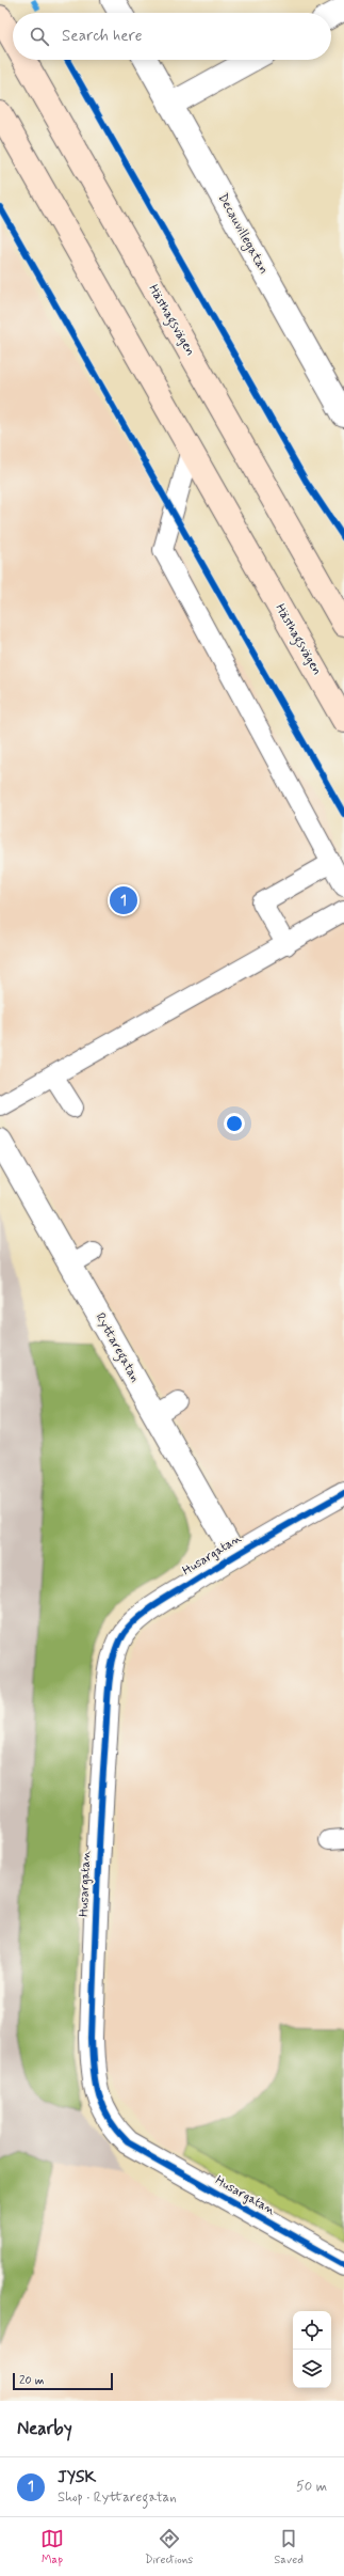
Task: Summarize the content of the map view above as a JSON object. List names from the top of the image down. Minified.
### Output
{"streets":{"main road":["Hästhagsvägen"],"street":["Decauvillegatan","Ryttaregatan","Husargatan"]},"crossings":[["Ryttaregatan","Husargatan"]],"scale_bar":"20 m","page":{"search":"Search here","pins":"1","scale":"20 m","heading":"Nearby","list":[{"mark":"1","name":"JYSK","note":"Shop · Ryttaregatan","value":"50 m"}],"nav":["Map","Directions","Saved"]}}
